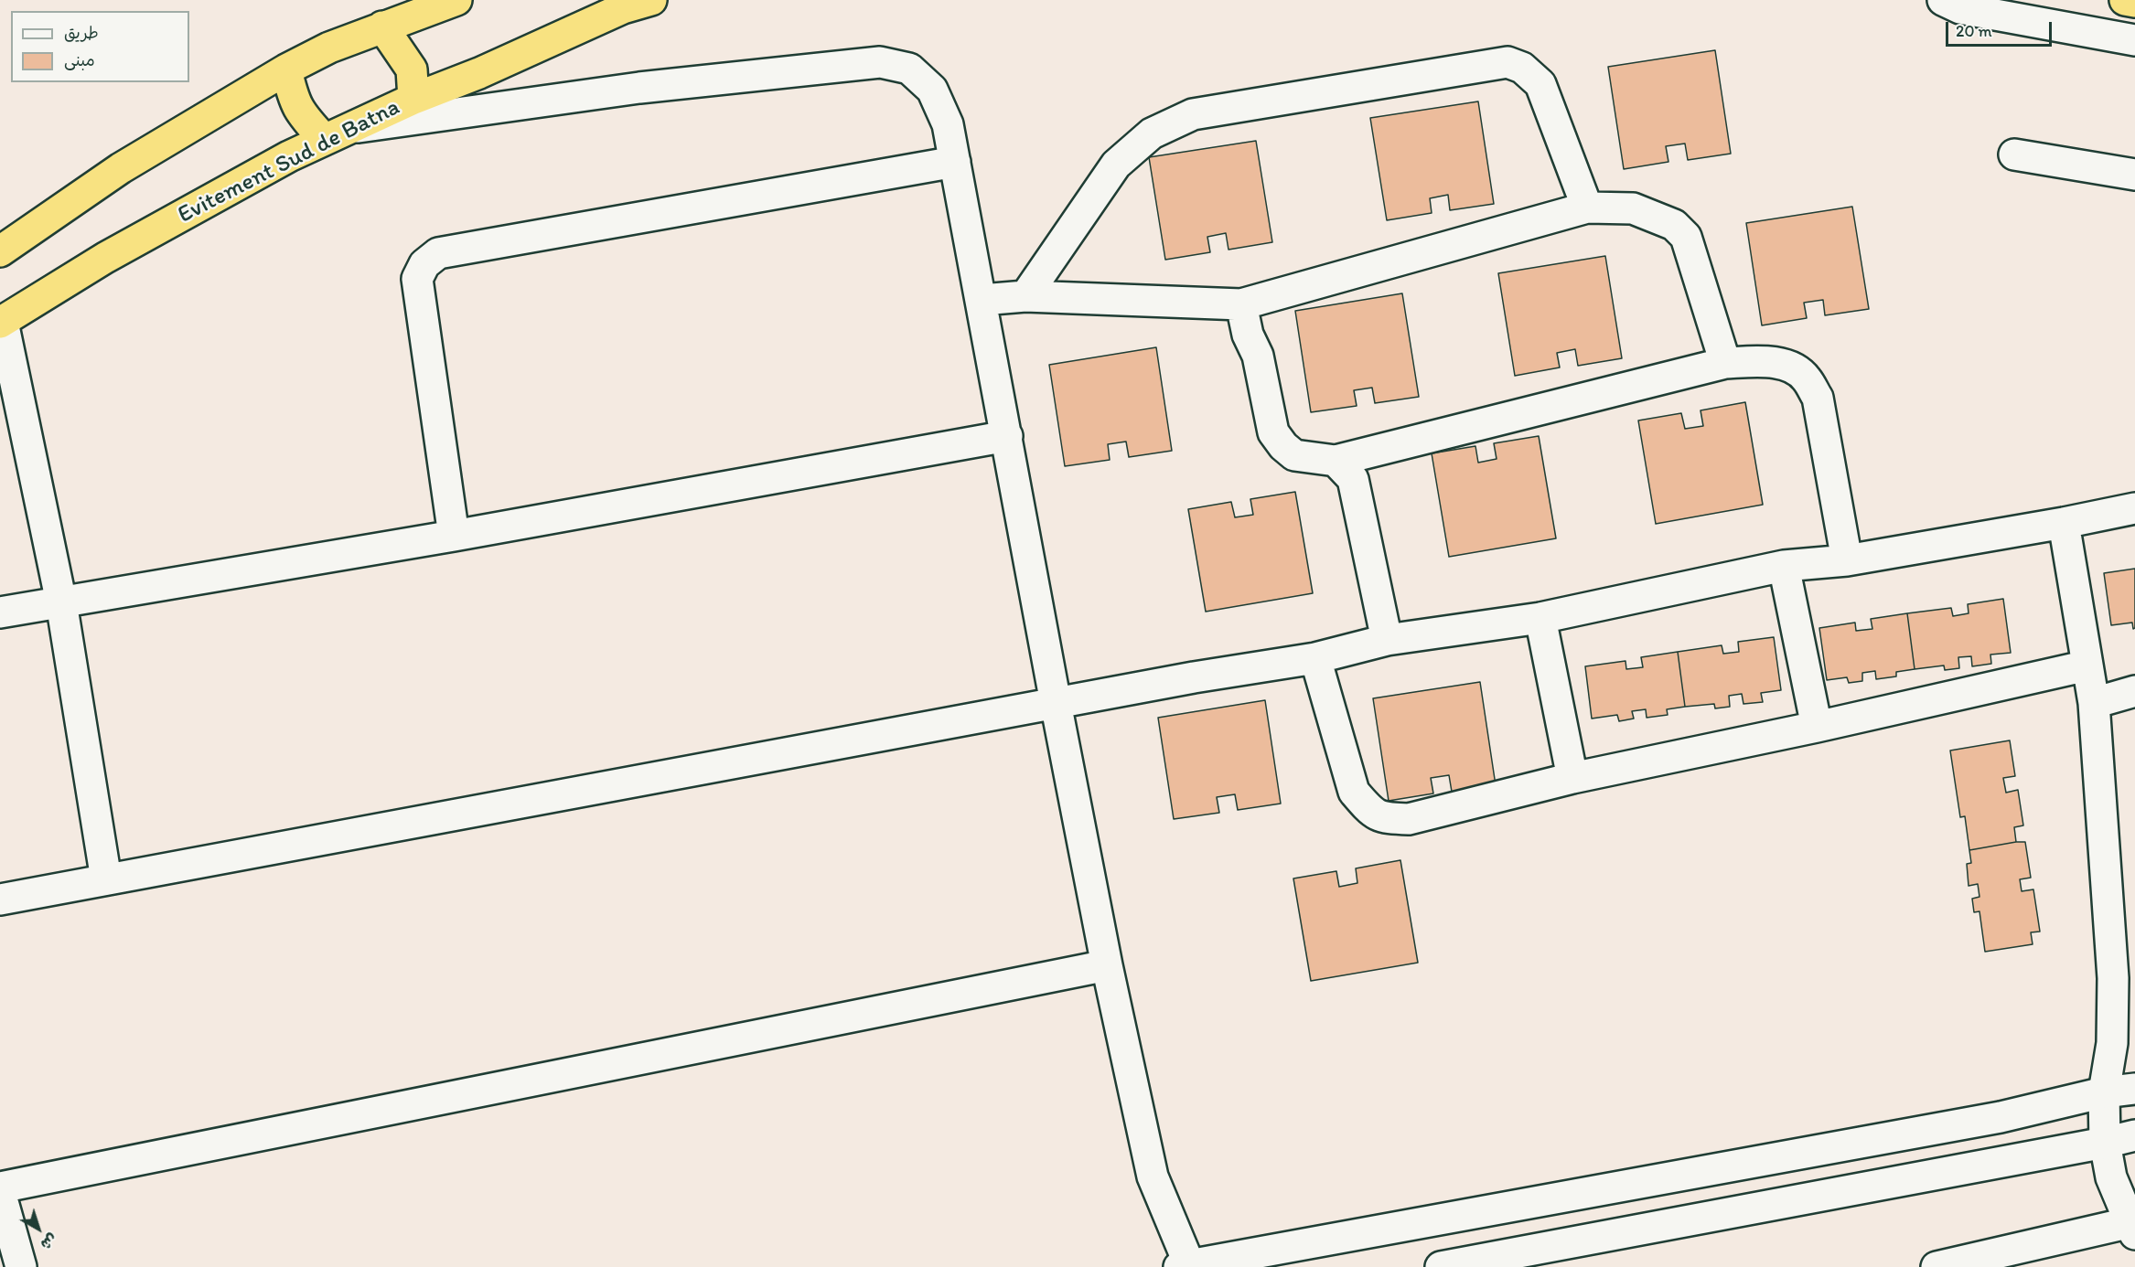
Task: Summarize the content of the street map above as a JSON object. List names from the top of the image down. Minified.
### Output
{"streets":{"highway":["Evitement Sud de Batna"]},"legend":["طريق","مبنى"],"scale_bar":"20 m","north":"bottom right"}
